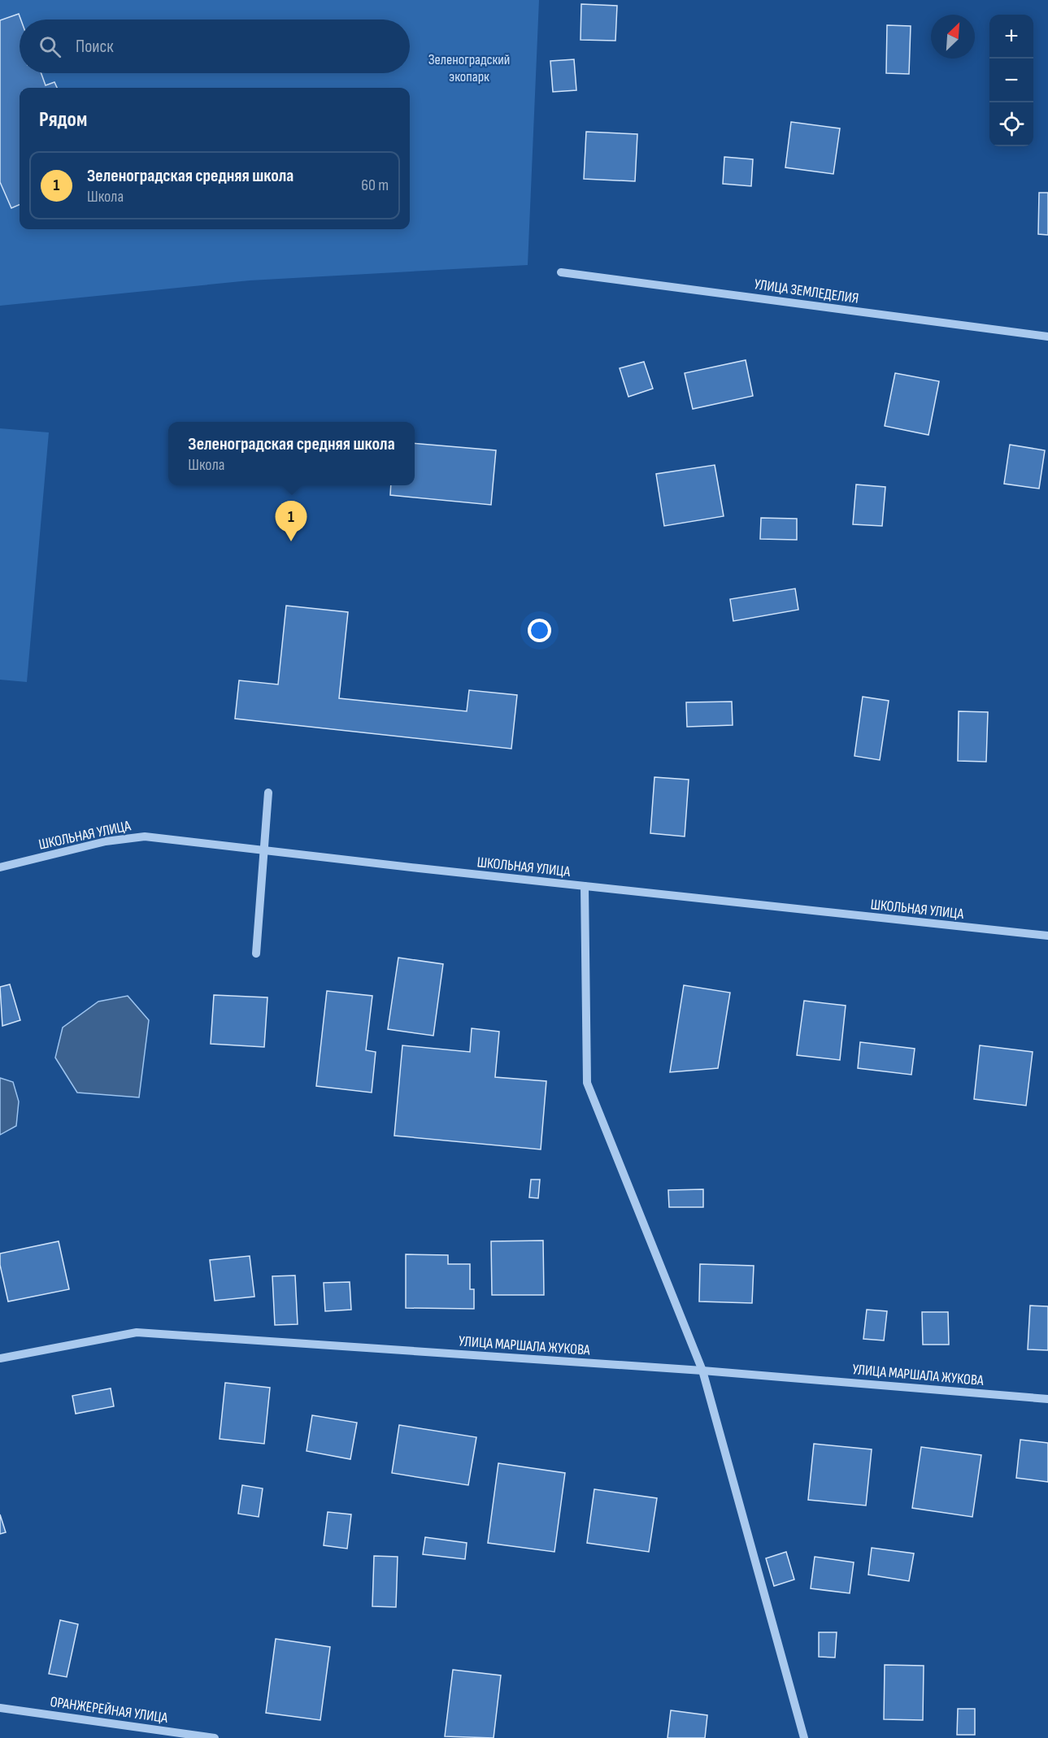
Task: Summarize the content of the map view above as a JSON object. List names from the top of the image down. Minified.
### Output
{"streets":{"street":["УЛИЦА ЗЕМЛЕДЕЛИЯ","ШКОЛЬНАЯ УЛИЦА","УЛИЦА МАРШАЛА ЖУКОВА","ОРАНЖЕРЕЙНАЯ УЛИЦА"]},"parks":["Зеленоградский экопарк"],"north":"top right","page":{"map_buttons":["+","−"],"search":"Поиск","heading":"Рядом","list":[{"mark":"1","name":"Зеленоградская средняя школа","note":"Школа","value":"60 m"}],"popup":["Зеленоградская средняя школа","Школа"],"pins":"1"}}
